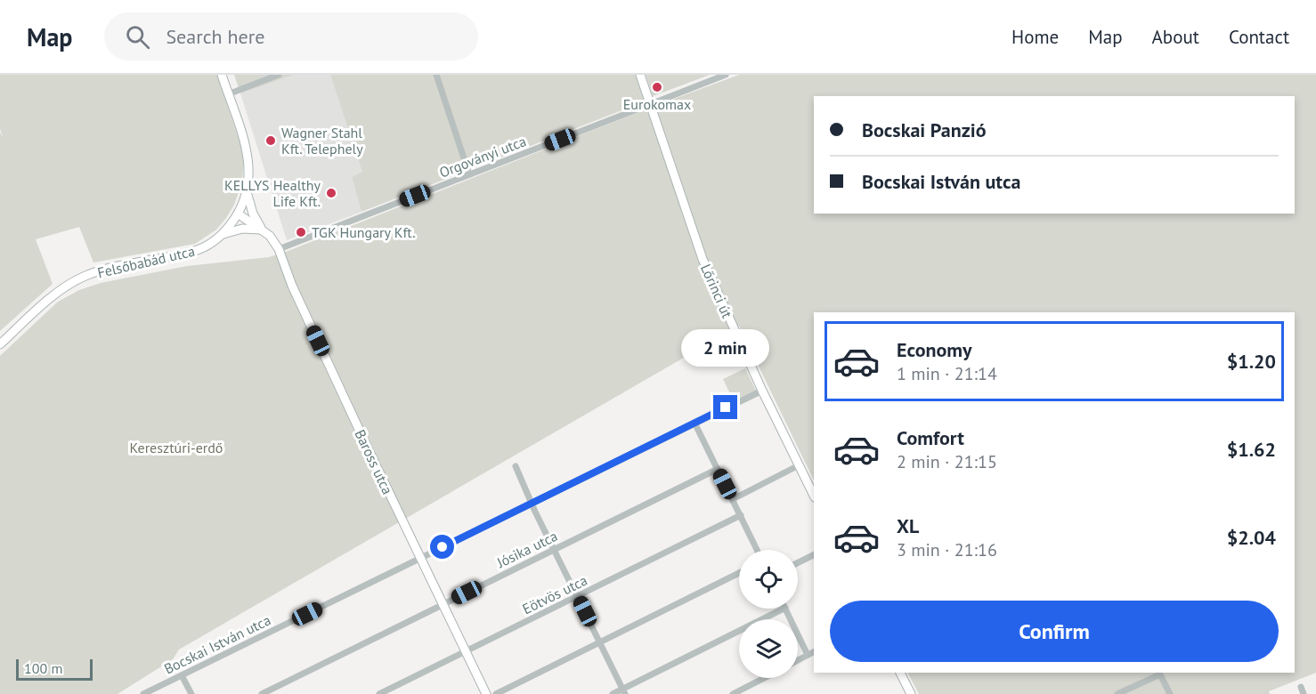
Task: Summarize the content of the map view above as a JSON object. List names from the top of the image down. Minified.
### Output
{"streets":{"street":["Orgoványi utca","Felsőbabád utca","Lőrinci út","Baross utca","Jósika utca","Eötvös utca","Bocskai István utca"]},"crossings":[["Orgoványi utca","Lőrinci út"],["Orgoványi utca","Baross utca"],["Felsőbabád utca","Baross utca"],["Lőrinci út","Bocskai István utca"],["Baross utca","Jósika utca"],["Baross utca","Eötvös utca"],["Baross utca","Bocskai István utca"]],"parks":["Keresztúri-erdő"],"places":["Eurokomax","Wagner Stahl Kft. Telephely","KELLYS Healthy Life Kft.","TGK Hungary Kft."],"scale_bar":"100 m","page":{"header":"Map","search":"Search here","nav":["Home","Map","About","Contact"],"banner":["Bocskai Panzió","Bocskai István utca"],"list":[{"name":"Economy","note":"1 min · 21:14","value":"$1.20"},{"name":"Comfort","note":"2 min · 21:15","value":"$1.62"},{"name":"XL","note":"3 min · 21:16","value":"$2.04"}],"bubble":"2 min","buttons":"Confirm","scale":"100 m"}}
